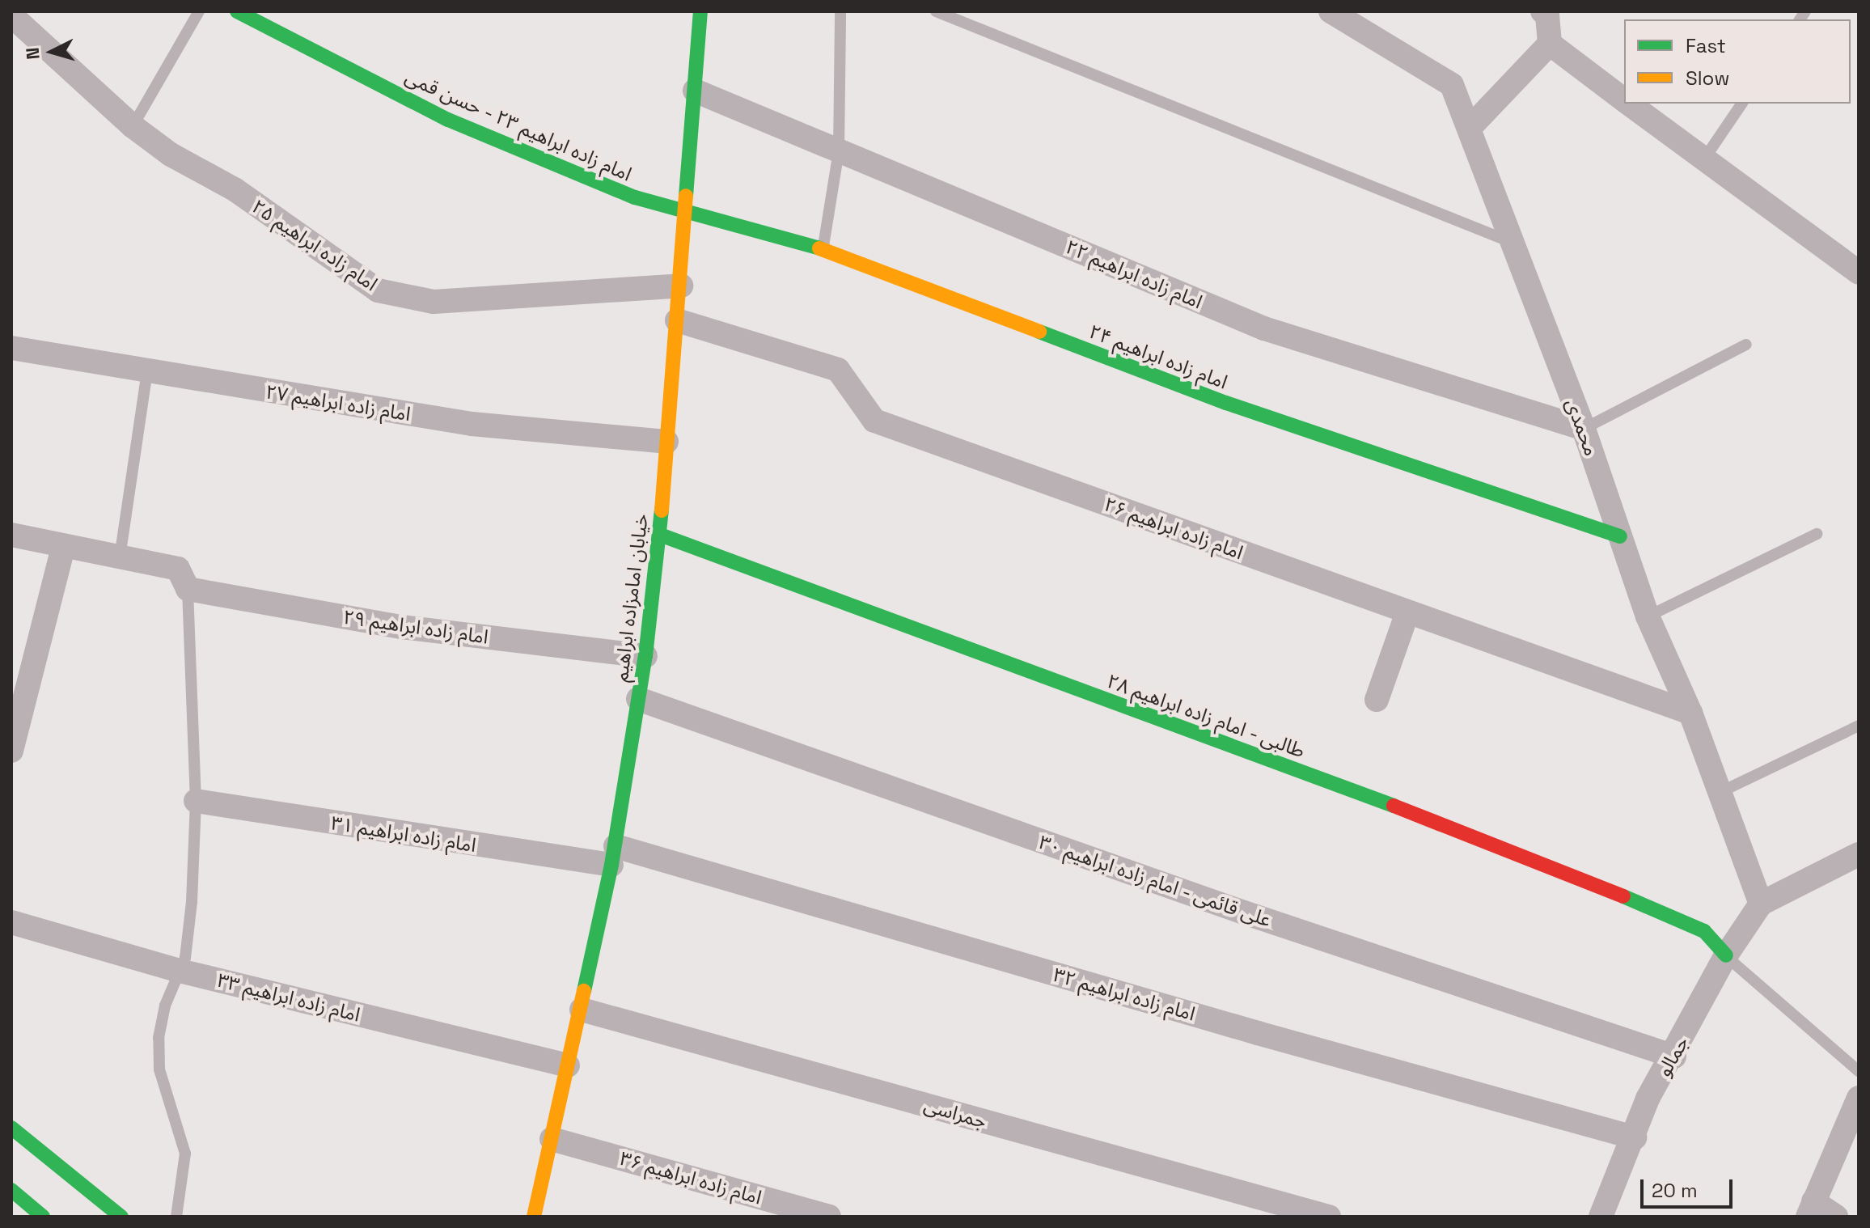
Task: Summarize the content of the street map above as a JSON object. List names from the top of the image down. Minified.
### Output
{"streets":{"street":["امام زاده ابراهیم ۲۳ - حسن قمی","امام زاده ابراهیم ۲۵","امام زاده ابراهیم ۲۲","امام زاده ابراهیم ۲۴","امام زاده ابراهیم ۲۷","محمدی","امام زاده ابراهیم ۲۶","خیابان امامزاده ابراهیم","امام زاده ابراهیم ۲۹","طالبی - امام زاده ابراهیم ۲۸","امام زاده ابراهیم ۳۱","علی قائمی - امام زاده ابراهیم ۳۰","امام زاده ابراهیم ۳۲","امام زاده ابراهیم ۳۳","جمالو","جمراسی","امام زاده ابراهیم ۳۶"]},"crossings":[["امام زاده ابراهیم ۲۳ - حسن قمی","امام زاده ابراهیم ۲۴"],["امام زاده ابراهیم ۲۳ - حسن قمی","خیابان امامزاده ابراهیم"],["امام زاده ابراهیم ۲۵","خیابان امامزاده ابراهیم"],["امام زاده ابراهیم ۲۲","محمدی"],["امام زاده ابراهیم ۲۲","خیابان امامزاده ابراهیم"],["امام زاده ابراهیم ۲۴","محمدی"],["امام زاده ابراهیم ۲۴","خیابان امامزاده ابراهیم"],["امام زاده ابراهیم ۲۷","خیابان امامزاده ابراهیم"],["محمدی","امام زاده ابراهیم ۲۶"],["محمدی","جمالو"],["امام زاده ابراهیم ۲۶","خیابان امامزاده ابراهیم"],["خیابان امامزاده ابراهیم","امام زاده ابراهیم ۲۹"],["خیابان امامزاده ابراهیم","طالبی - امام زاده ابراهیم ۲۸"],["خیابان امامزاده ابراهیم","امام زاده ابراهیم ۳۱"],["خیابان امامزاده ابراهیم","علی قائمی - امام زاده ابراهیم ۳۰"],["خیابان امامزاده ابراهیم","امام زاده ابراهیم ۳۲"],["خیابان امامزاده ابراهیم","امام زاده ابراهیم ۳۳"],["خیابان امامزاده ابراهیم","جمراسی"],["خیابان امامزاده ابراهیم","امام زاده ابراهیم ۳۶"],["طالبی - امام زاده ابراهیم ۲۸","جمالو"],["امام زاده ابراهیم ۳۱","امام زاده ابراهیم ۳۲"],["علی قائمی - امام زاده ابراهیم ۳۰","جمالو"],["امام زاده ابراهیم ۳۲","جمالو"]],"legend":["Fast","Slow"],"scale_bar":"20 m","north":"left"}
